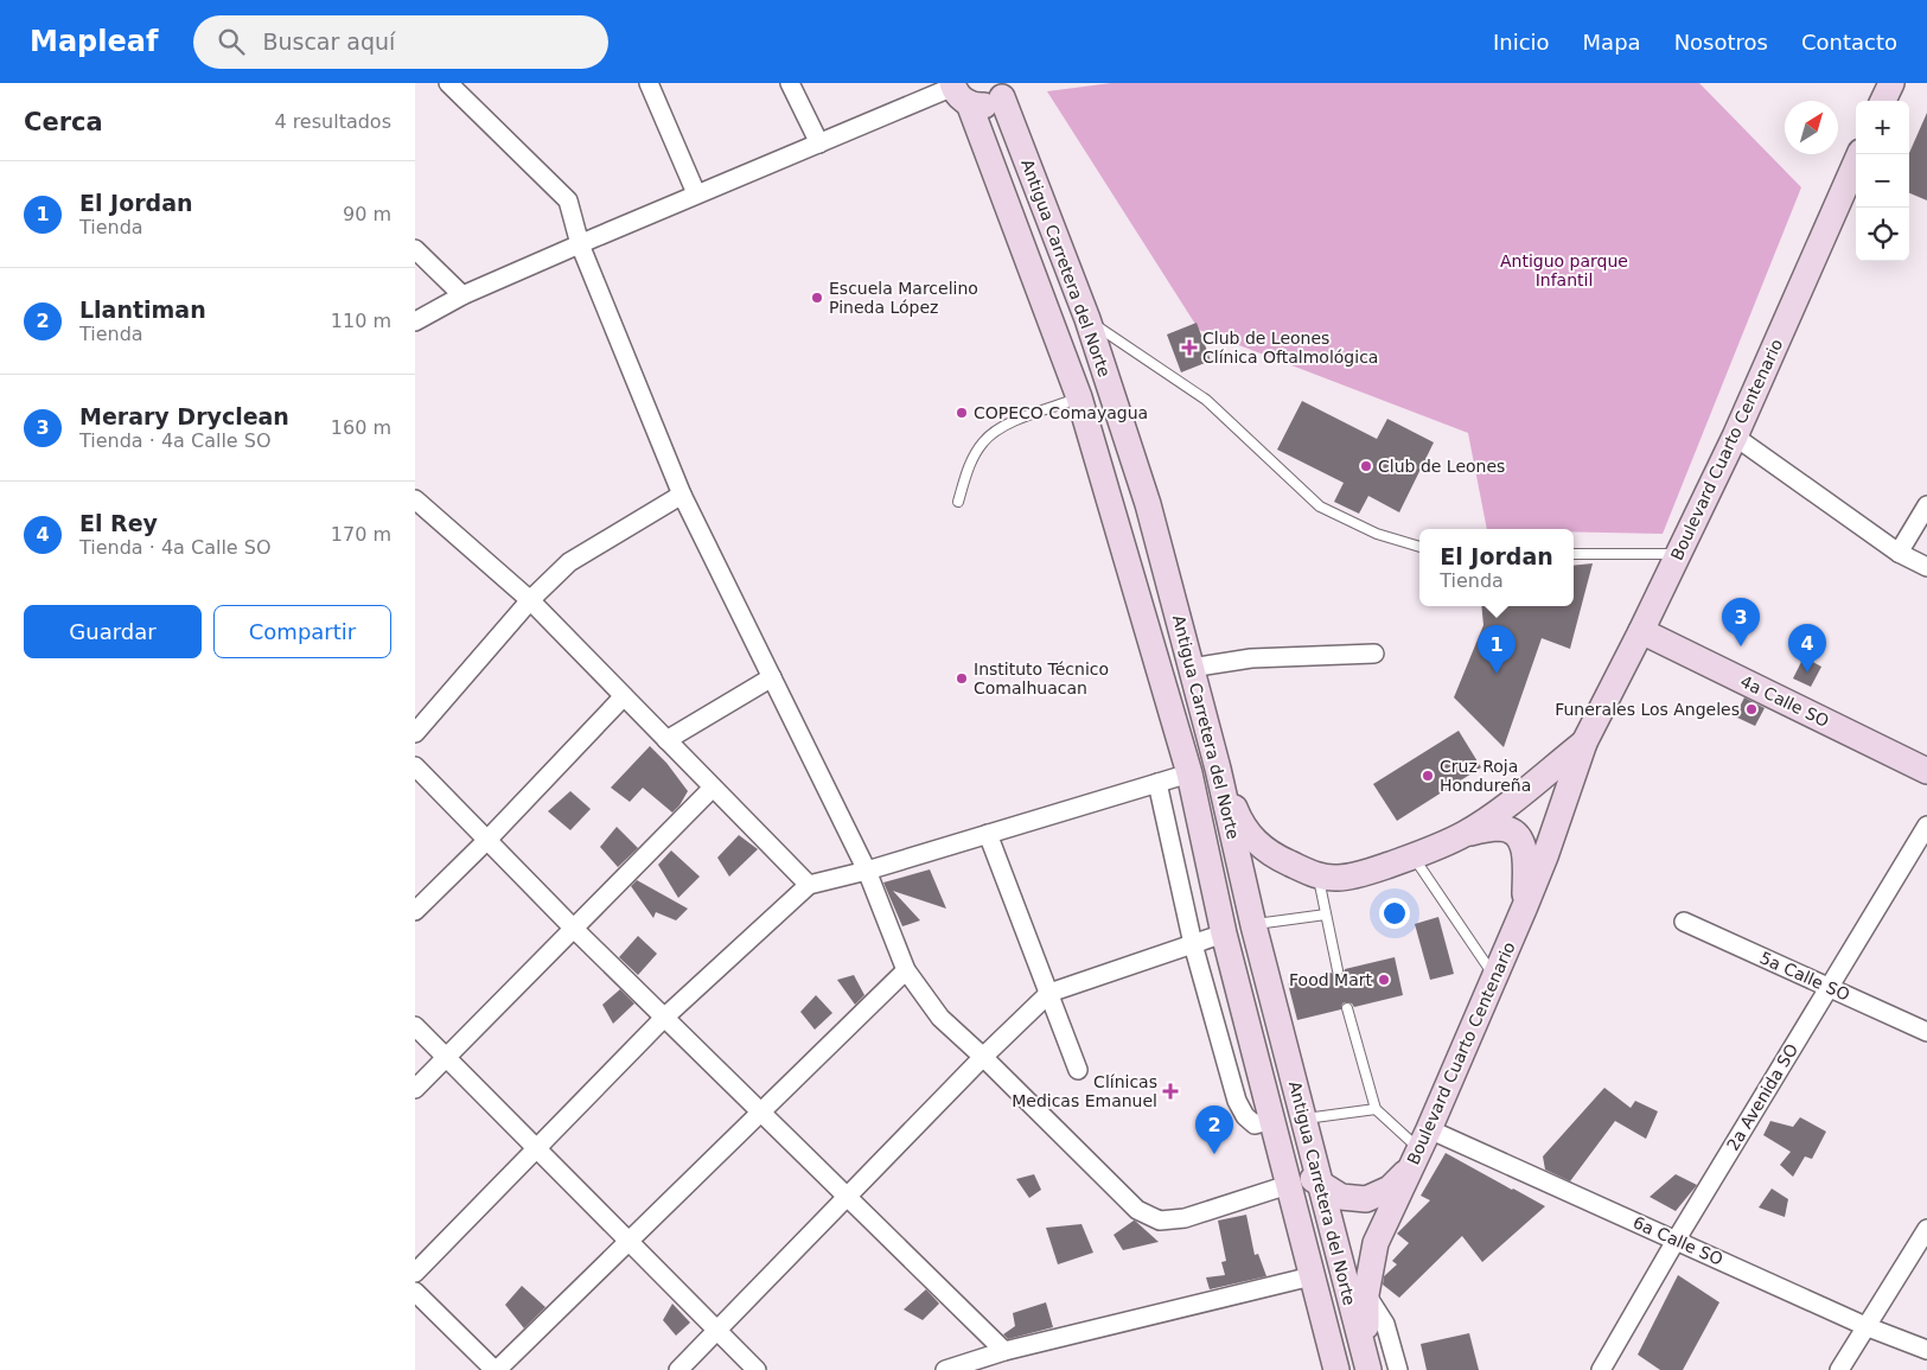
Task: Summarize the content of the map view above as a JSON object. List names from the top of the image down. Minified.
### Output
{"streets":{"main road":["Antigua Carretera del Norte","Boulevard Cuarto Centenario","4a Calle SO"],"street":["5a Calle SO","2a Avenida SO","6a Calle SO"]},"crossings":[["Antigua Carretera del Norte","Boulevard Cuarto Centenario"],["Boulevard Cuarto Centenario","4a Calle SO"],["Boulevard Cuarto Centenario","6a Calle SO"],["5a Calle SO","2a Avenida SO"],["2a Avenida SO","6a Calle SO"]],"parks":["Antiguo parque Infantil"],"places":{"other":["Escuela Marcelino Pineda López","COPECO Comayagua","Club de Leones","Instituto Técnico Comalhuacan","Funerales Los Angeles","Cruz Roja Hondureña","Food Mart"],"health":["Club de Leones Clínica Oftalmológica","Clínicas Medicas Emanuel"]},"north":"top right","page":{"header":"Mapleaf","search":"Buscar aquí","nav":["Inicio","Mapa","Nosotros","Contacto"],"heading":["Cerca","4 resultados"],"map_buttons":["+","−"],"list":[{"mark":"1","name":"El Jordan","note":"Tienda","value":"90 m"},{"mark":"2","name":"Llantiman","note":"Tienda","value":"110 m"},{"mark":"3","name":"Merary Dryclean","note":"Tienda · 4a Calle SO","value":"160 m"},{"mark":"4","name":"El Rey","note":"Tienda · 4a Calle SO","value":"170 m"}],"popup":["El Jordan","Tienda"],"buttons":["Guardar","Compartir"],"pins":["3","4","1","2"]}}
